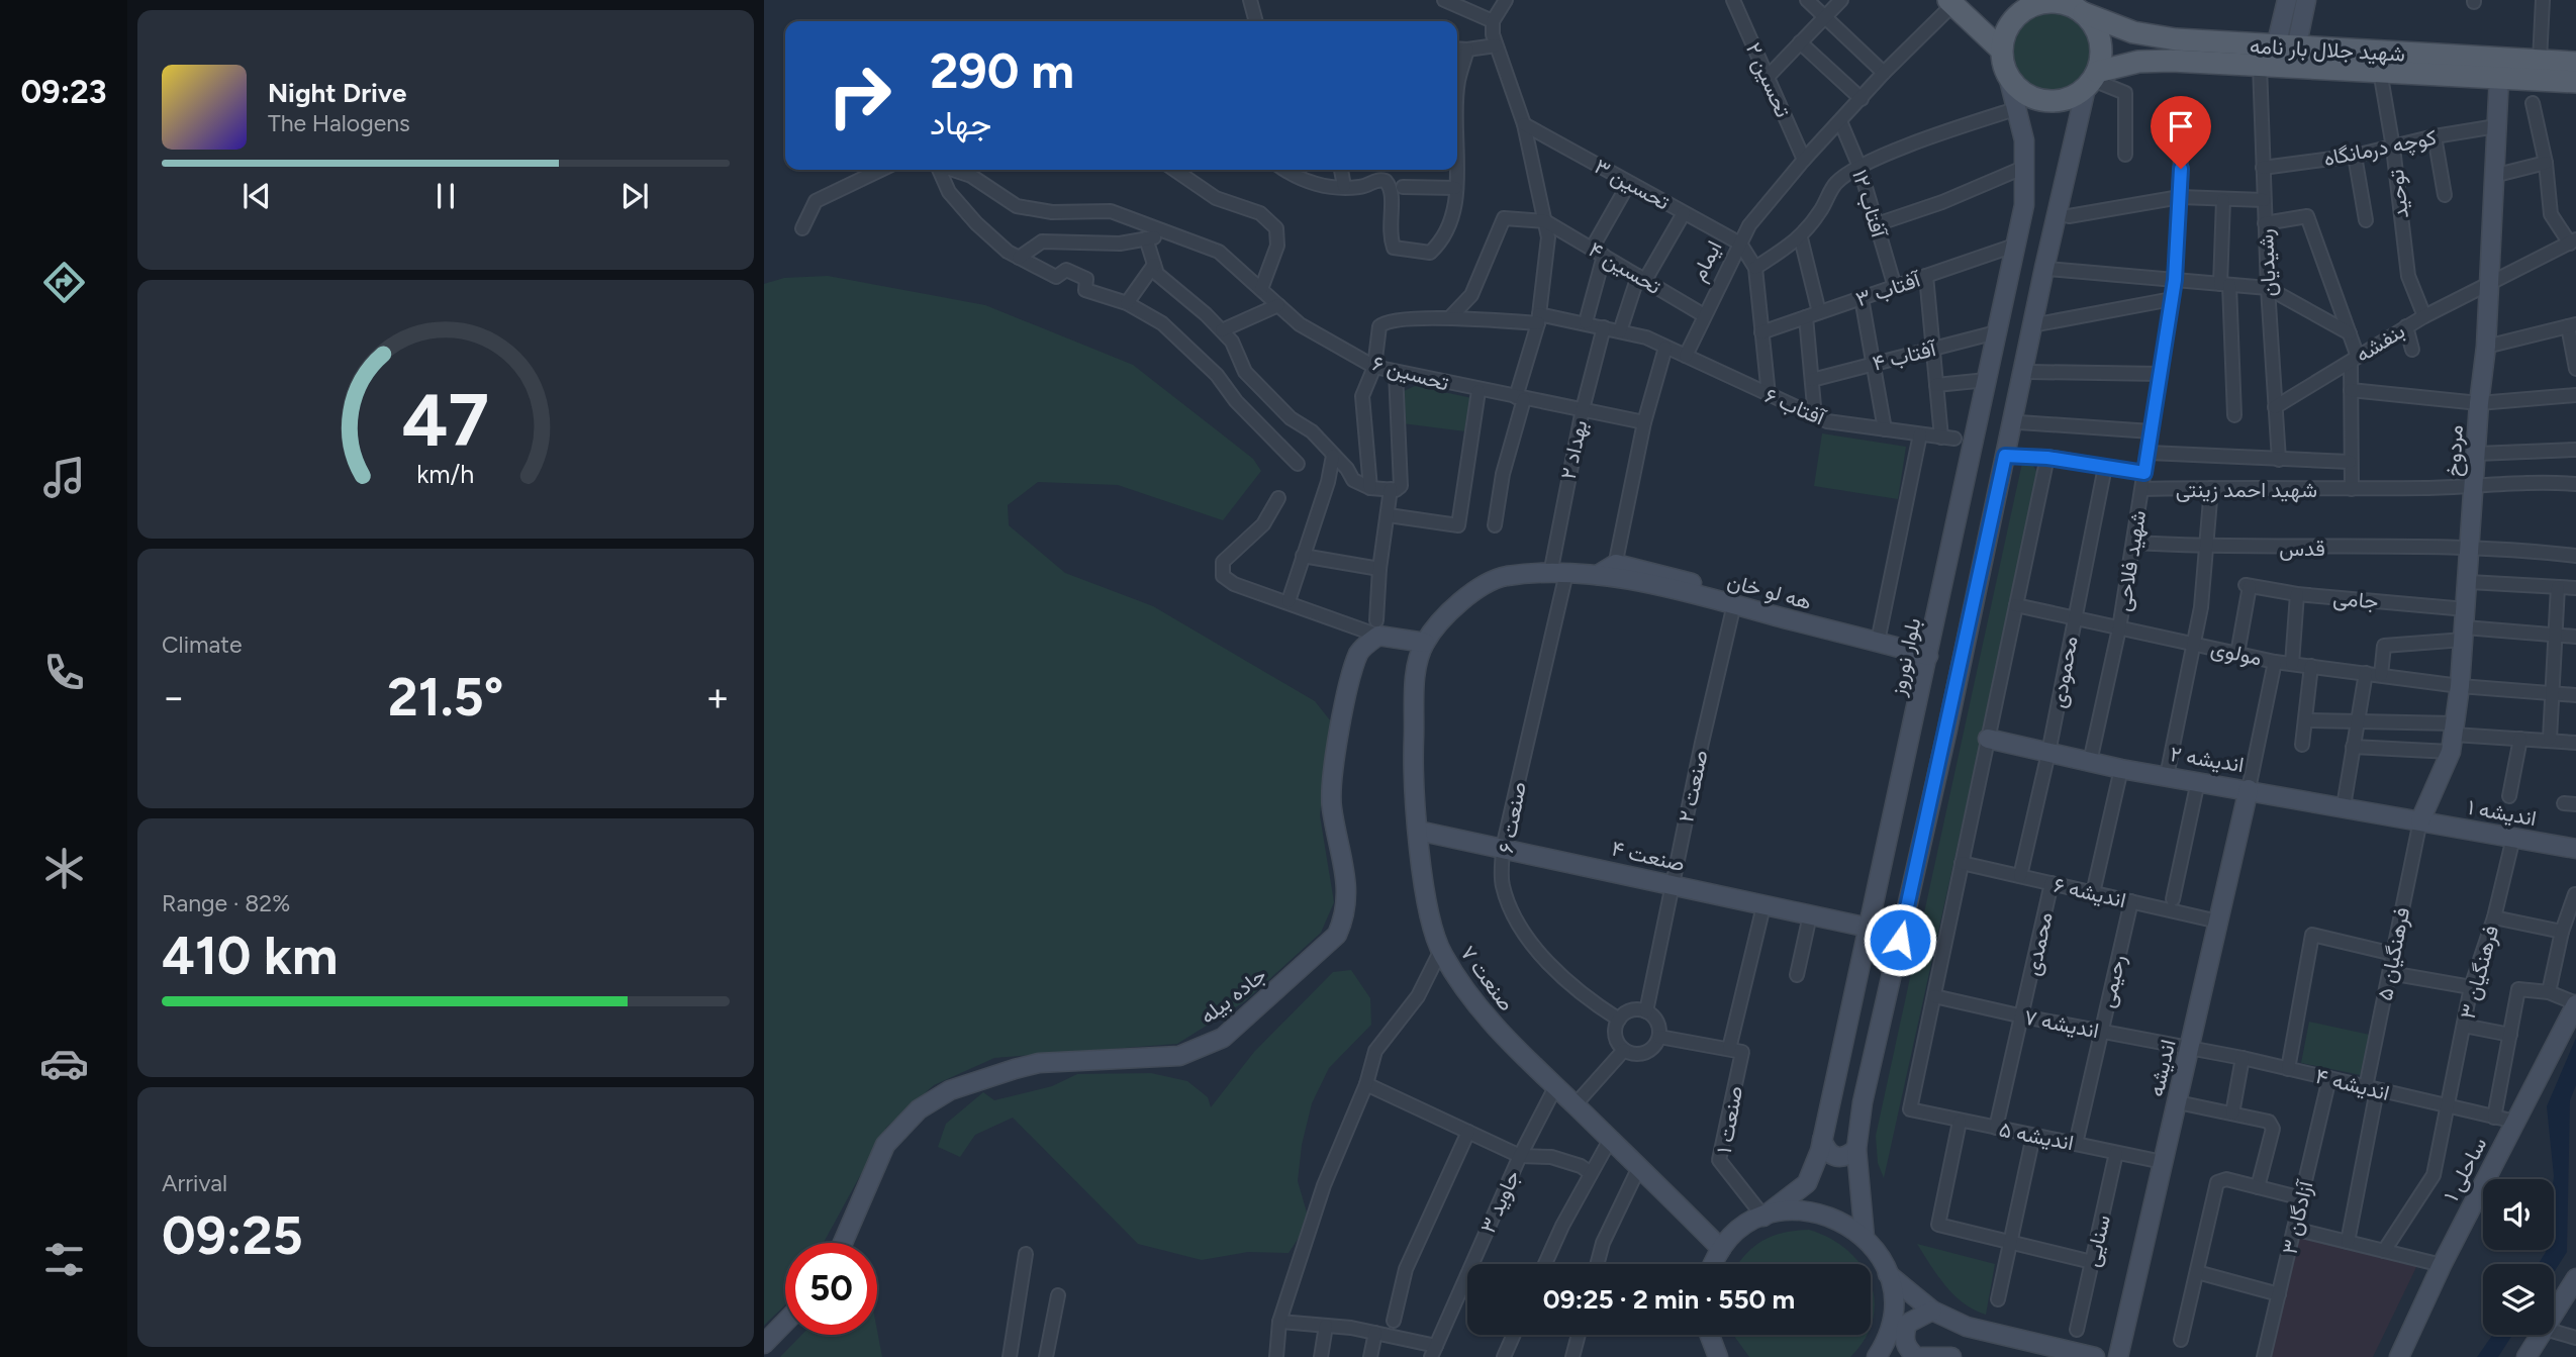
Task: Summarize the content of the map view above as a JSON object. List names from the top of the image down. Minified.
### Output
{"streets":{"main road":["شهید جلال بار نامه"],"street":["تحسین ۲","کوچه درمانگاه","تحسین ۳","توحید","آفتاب ۱۲","ایمام","رشیدیان","تحسین ۴","آفتاب ۳","بنفشه","آفتاب ۴","تحسین ۶","آفتاب ۶","بهداد ۲","مردوخ","شهید احمد زینتی","قدس","شهید فلاحی","هه لو خان","جامی","مولوی","بلوار نوروز","محمودی","اندیشه ۲","صنعت ۲","اندیشه ۱","صنعت ۶","صنعت ۴","اندیشه ۶","محمدی","فرهنگیان ۵","فرهنگیان ۳","صنعت ۷","رحیمی","جاده بیله","اندیشه ۷","اندیشه","اندیشه ۴","صنعت ۱","اندیشه ۵","ساحلی ۱","جاوید ۳","آزادگان ۳","سنایی"]},"crossings":[["شهید جلال بار نامه","توحید"],["شهید جلال بار نامه","رشیدیان"],["شهید جلال بار نامه","مردوخ"],["شهید جلال بار نامه","بلوار نوروز"],["تحسین ۲","ایمام"],["کوچه درمانگاه","توحید"],["کوچه درمانگاه","رشیدیان"],["کوچه درمانگاه","مردوخ"],["تحسین ۳","ایمام"],["توحید","بنفشه"],["آفتاب ۱۲","ایمام"],["آفتاب ۱۲","آفتاب ۳"],["ایمام","تحسین ۴"],["ایمام","آفتاب ۶"],["رشیدیان","بنفشه"],["آفتاب ۳","بلوار نوروز"],["بنفشه","مردوخ"],["آفتاب ۴","بلوار نوروز"],["تحسین ۶","بهداد ۲"],["بهداد ۲","صنعت ۶"],["مردوخ","شهید احمد زینتی"],["مردوخ","قدس"],["مردوخ","جامی"],["مردوخ","مولوی"],["مردوخ","اندیشه ۲"],["مردوخ","اندیشه ۱"],["مردوخ","فرهنگیان ۵"],["شهید احمد زینتی","شهید فلاحی"],["قدس","شهید فلاحی"],["شهید فلاحی","مولوی"],["شهید فلاحی","اندیشه ۲"],["هه لو خان","صنعت ۲"],["جامی","مولوی"],["مولوی","محمودی"],["بلوار نوروز","صنعت ۴"],["بلوار نوروز","صنعت ۷"],["بلوار نوروز","صنعت ۱"],["محمودی","اندیشه ۲"],["محمودی","اندیشه ۶"],["اندیشه ۲","اندیشه ۱"],["اندیشه ۲","فرهنگیان ۵"],["اندیشه ۲","اندیشه"],["صنعت ۲","صنعت ۶"],["صنعت ۲","صنعت ۴"],["اندیشه ۱","فرهنگیان ۵"],["اندیشه ۱","فرهنگیان ۳"],["صنعت ۶","صنعت ۴"],["صنعت ۴","صنعت ۷"],["صنعت ۴","صنعت ۱"],["اندیشه ۶","محمدی"],["اندیشه ۶","رحیمی"],["اندیشه ۶","اندیشه"],["محمدی","اندیشه ۷"],["محمدی","اندیشه ۵"],["فرهنگیان ۵","اندیشه ۴"],["فرهنگیان ۳","اندیشه ۴"],["صنعت ۷","جاوید ۳"],["رحیمی","اندیشه ۷"],["رحیمی","اندیشه ۵"],["اندیشه ۷","اندیشه"],["اندیشه ۷","اندیشه ۴"],["اندیشه ۷","اندیشه ۵"],["اندیشه","اندیشه ۴"],["اندیشه","اندیشه ۵"],["اندیشه ۴","ساحلی ۱"],["اندیشه ۴","آزادگان ۳"],["اندیشه ۵","سنایی"]],"page":{"tabs":"09:23","turn":["290 m","جهاد"],"song":["Night Drive","The Halogens"],"tile":["Climate",["Range · 82%","410 km"],["Arrival","09:25"]],"heat":["−","21.5°","+"],"limit":"50","trip":"09:25 · 2 min · 550 m","gauge":["47","km/h"]}}
